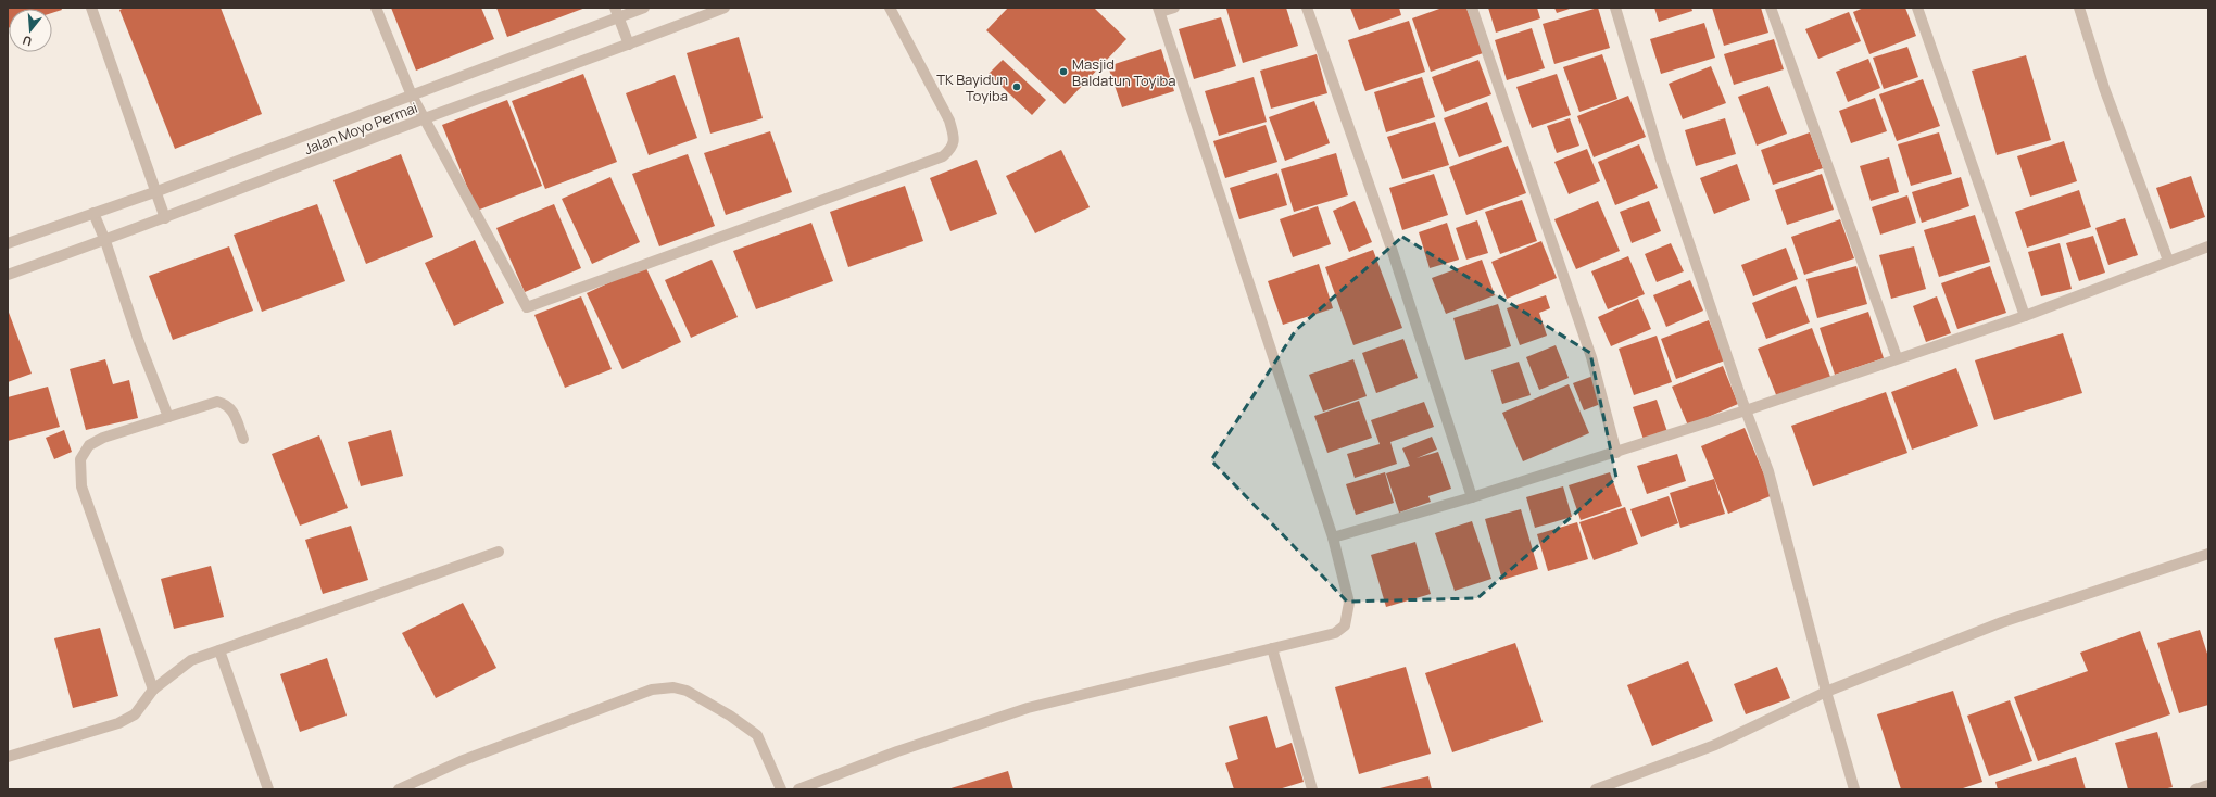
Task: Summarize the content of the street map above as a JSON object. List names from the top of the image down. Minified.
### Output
{"streets":{"street":["Jalan Moyo Permai"]},"places":["Masjid Baldatun Toyiba","TK Bayidun Toyiba"],"north":"bottom"}
